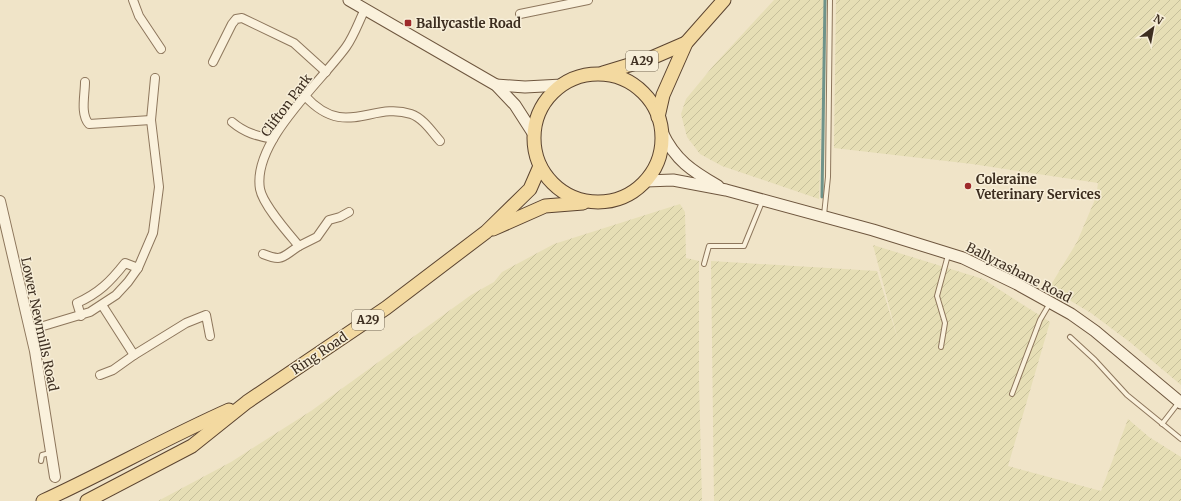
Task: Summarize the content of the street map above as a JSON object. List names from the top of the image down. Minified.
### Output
{"streets":{"main road":["A29","Ballyrashane Road","Ring Road"],"street":["Clifton Park","Lower Newmills Road"]},"crossings":[["A29","Ballyrashane Road"],["A29","Ring Road"],["Ballyrashane Road","Ring Road"]],"places":{"transit":["Ballycastle Road"],"other":["Coleraine Veterinary Services"]},"north":"top right"}
